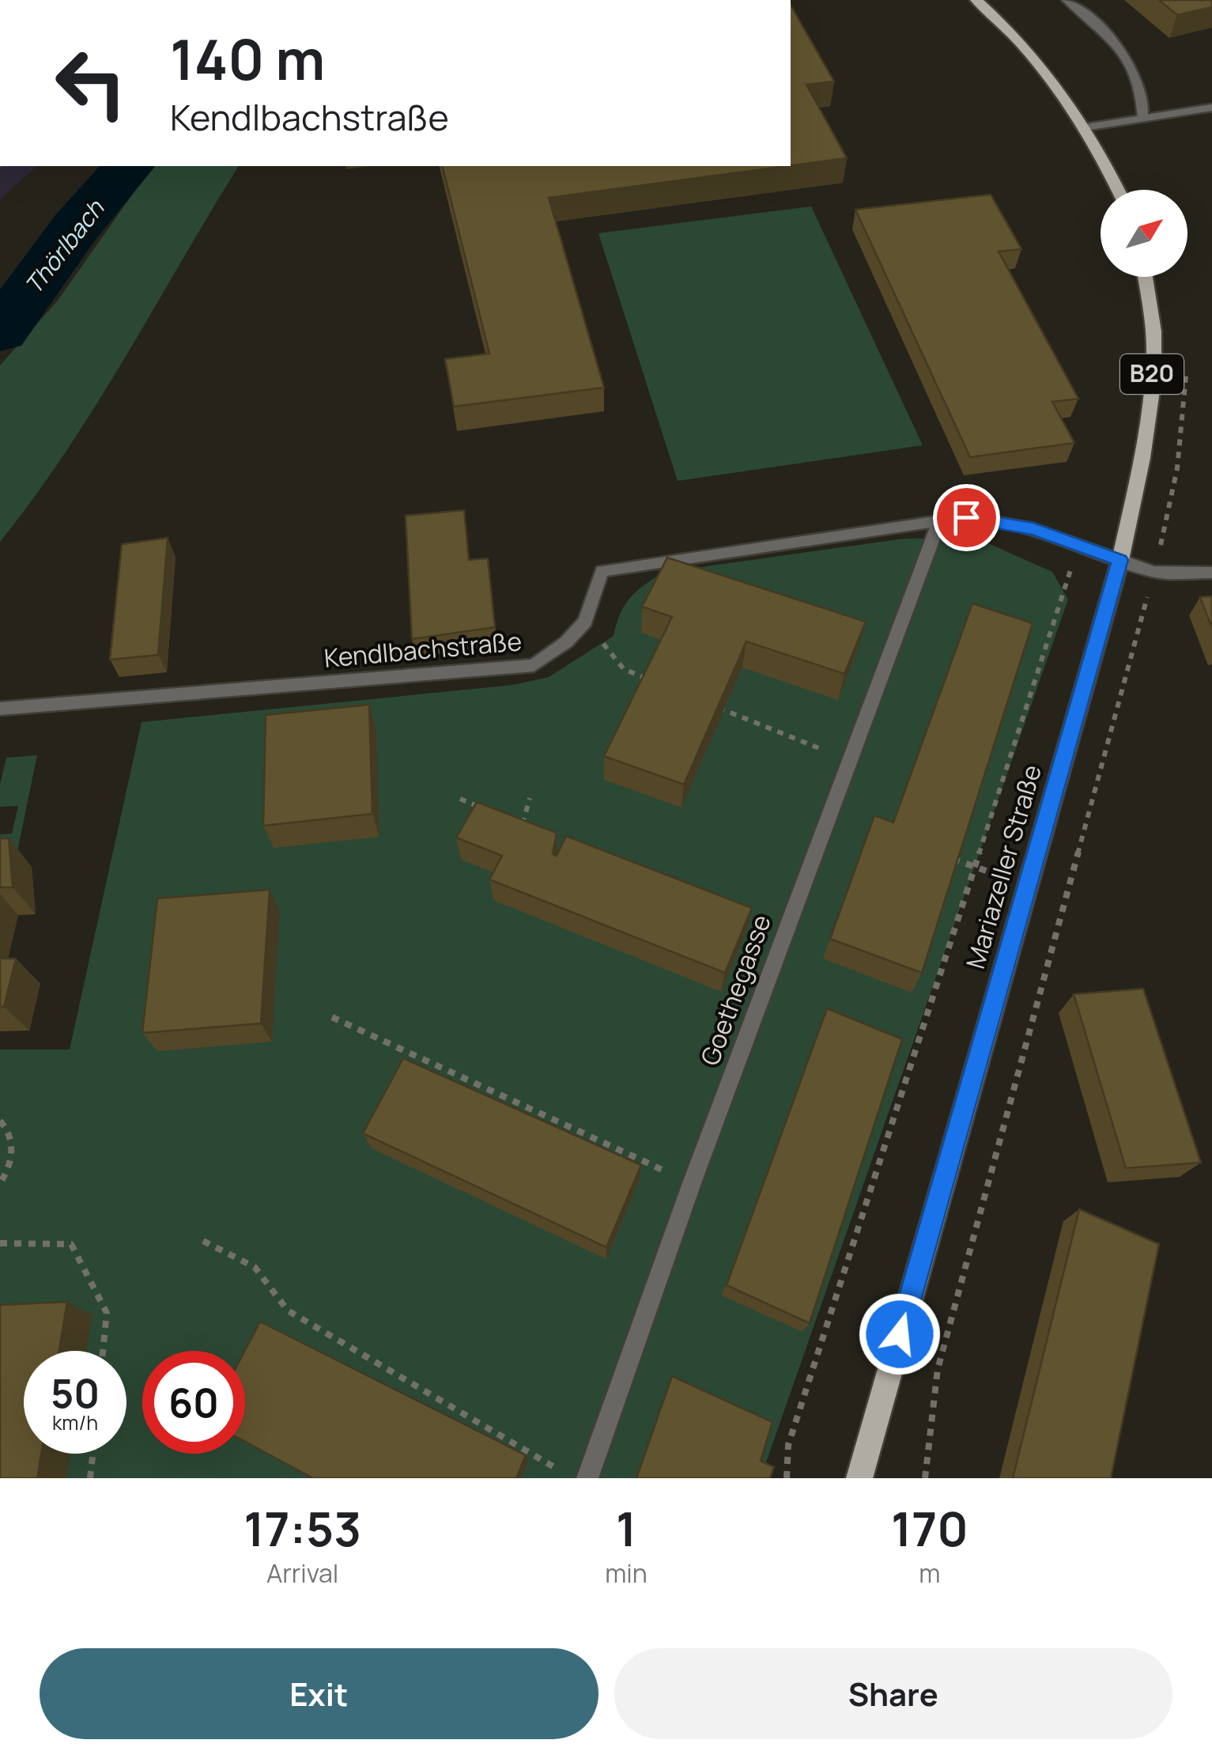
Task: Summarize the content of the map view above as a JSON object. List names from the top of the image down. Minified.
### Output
{"streets":{"main road":["B20","Mariazeller Straße"],"street":["Kendlbachstraße","Goethegasse"]},"crossings":[["Kendlbachstraße","Mariazeller Straße"],["Kendlbachstraße","Goethegasse"]],"water":["Thörlbach"],"north":"top right","page":{"turn":["140 m","Kendlbachstraße"],"speed":"50 km/h","limit":"60","eta":["17:53","Arrival","1","min","170","m"],"buttons":["Exit","Share"]}}
